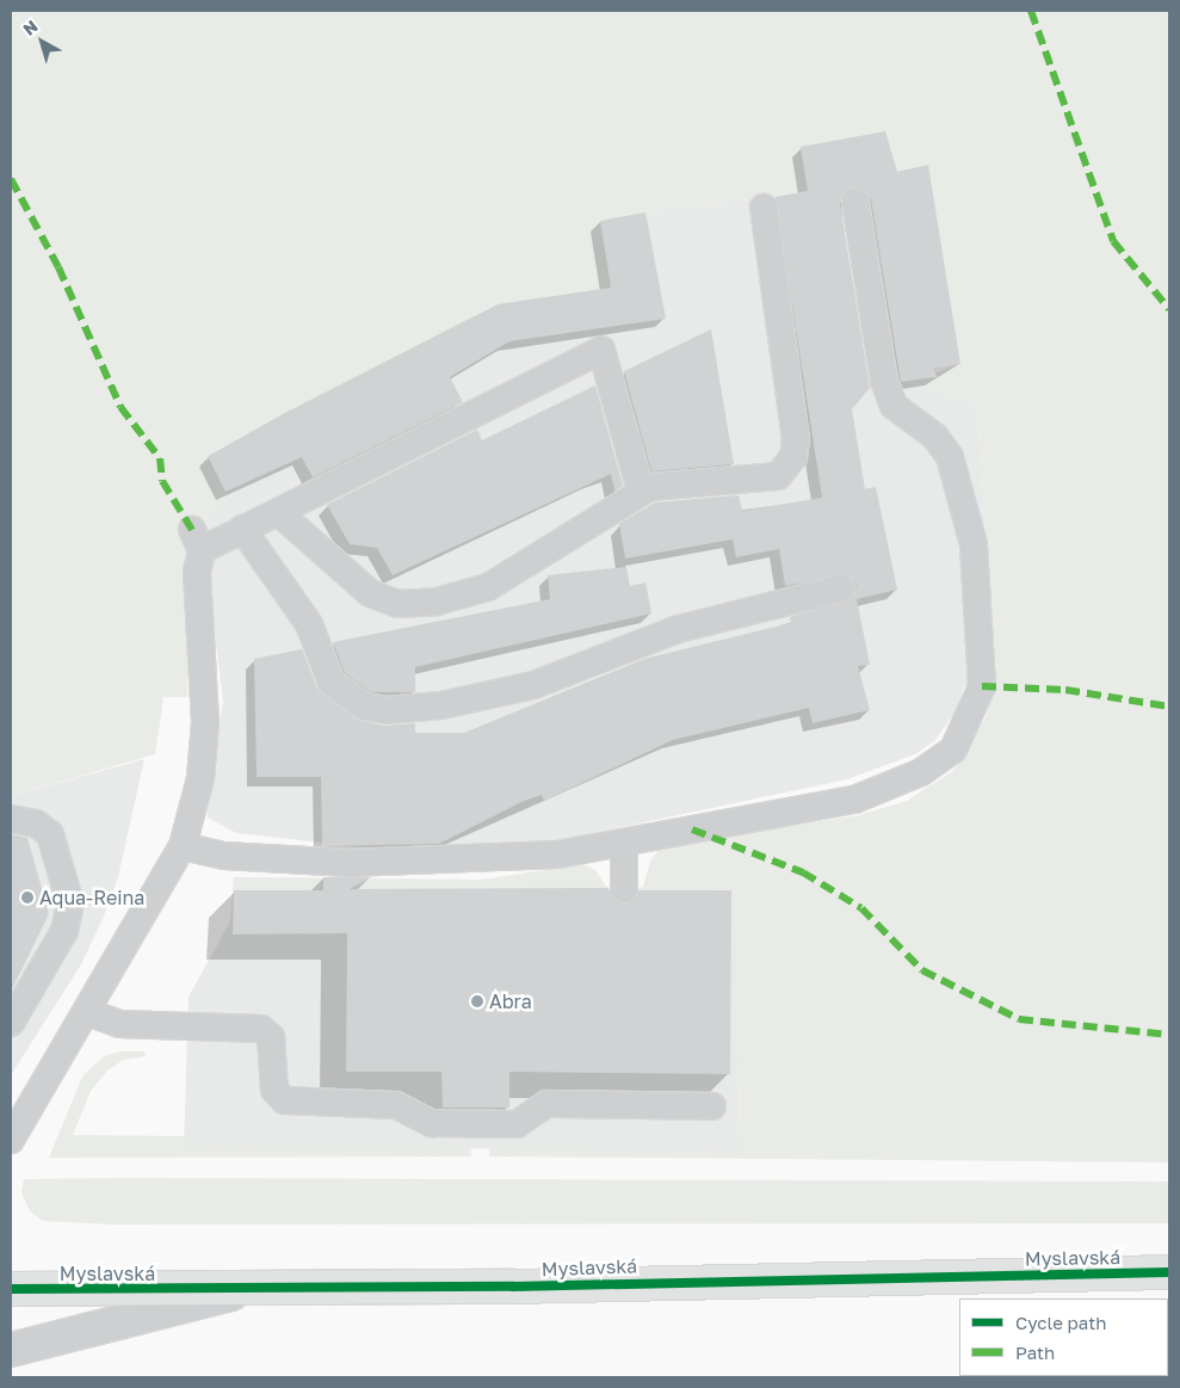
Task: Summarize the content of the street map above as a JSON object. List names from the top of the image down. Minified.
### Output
{"streets":{"street":["Myslavská"]},"places":["Aqua-Reina","Abra"],"legend":["Cycle path","Path"],"north":"top left"}
